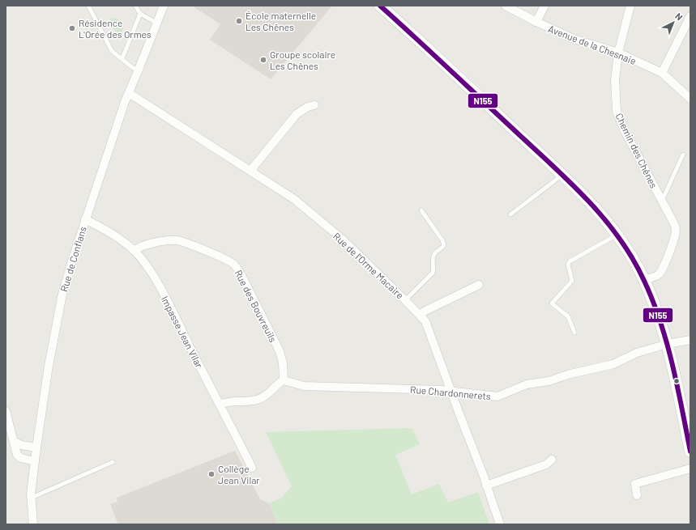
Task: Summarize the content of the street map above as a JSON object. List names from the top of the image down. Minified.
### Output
{"streets":{"street":["Avenue de la Chesnaie","Chemin des Chênes","Rue de Conflans","Rue de l'Orme Macaire","Rue des Bouvreuils","Impasse Jean Vilar","Rue Chardonnerets"]},"crossings":[["Avenue de la Chesnaie","Chemin des Chênes"],["Rue de Conflans","Rue de l'Orme Macaire"],["Rue de Conflans","Impasse Jean Vilar"],["Rue de l'Orme Macaire","Rue Chardonnerets"],["Rue des Bouvreuils","Impasse Jean Vilar"],["Rue des Bouvreuils","Rue Chardonnerets"]],"places":["École maternelle Les Chênes","Résidence L'Orée des Ormes","Groupe scolaire Les Chênes","Collège Jean Vilar"],"lines":["transit line N155"],"north":"top right"}
